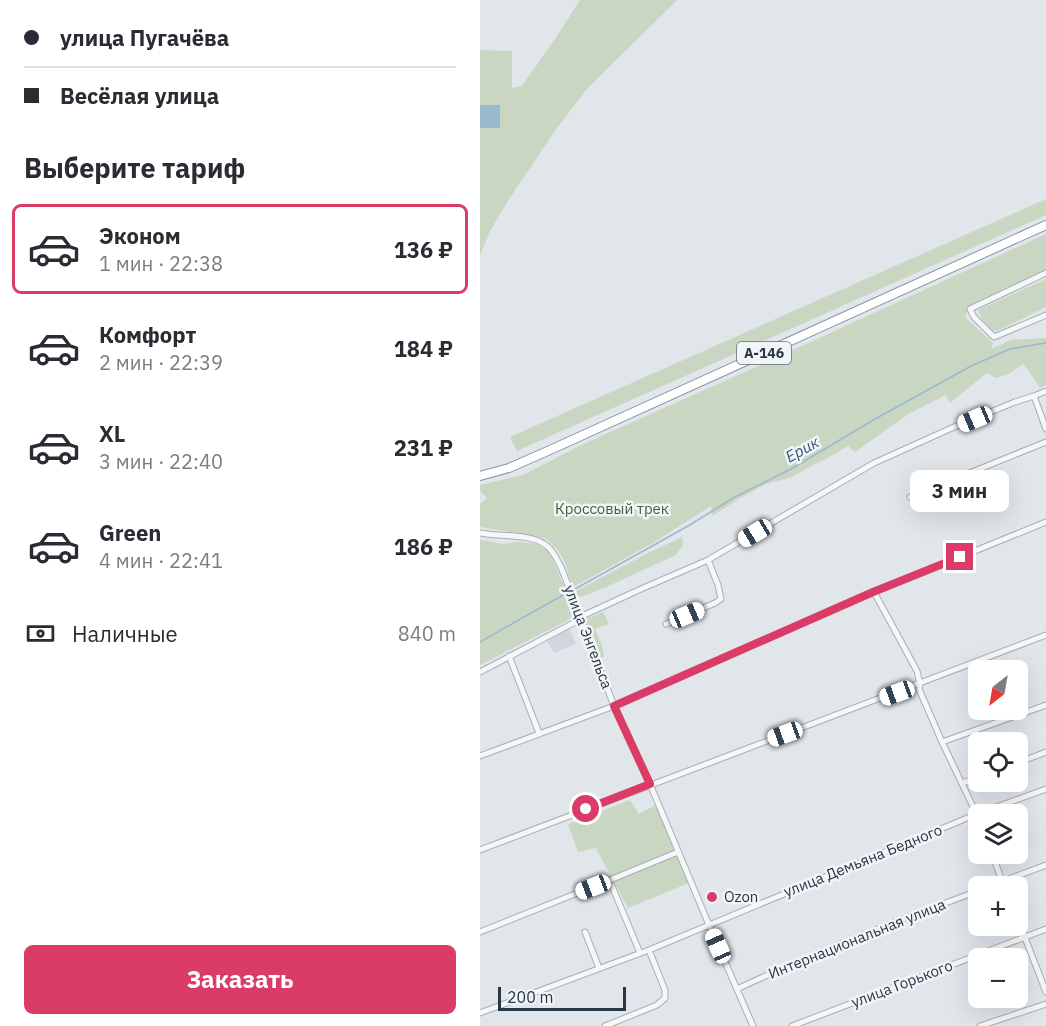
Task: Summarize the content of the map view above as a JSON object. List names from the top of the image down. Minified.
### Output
{"streets":{"highway":["А-146"],"street":["улица Энгельса","улица Демьяна Бедного","Интернациональная улица","улица Горького"]},"crossings":[["улица Энгельса","улица Демьяна Бедного"],["улица Энгельса","Интернациональная улица"]],"water":["Ерик"],"parks":["Кроссовый трек"],"places":["Ozon"],"scale_bar":"200 m","north":"bottom left","page":{"banner":["улица Пугачёва","Весёлая улица"],"heading":"Выберите тариф","list":[{"name":"Эконом","note":"1 мин · 22:38","value":"136 ₽"},{"name":"Комфорт","note":"2 мин · 22:39","value":"184 ₽"},{"name":"XL","note":"3 мин · 22:40","value":"231 ₽"},{"name":"Green","note":"4 мин · 22:41","value":"186 ₽"}],"bubble":"3 мин","pay":["Наличные","840 m"],"map_buttons":["+","−"],"buttons":"Заказать","scale":"200 m"}}
